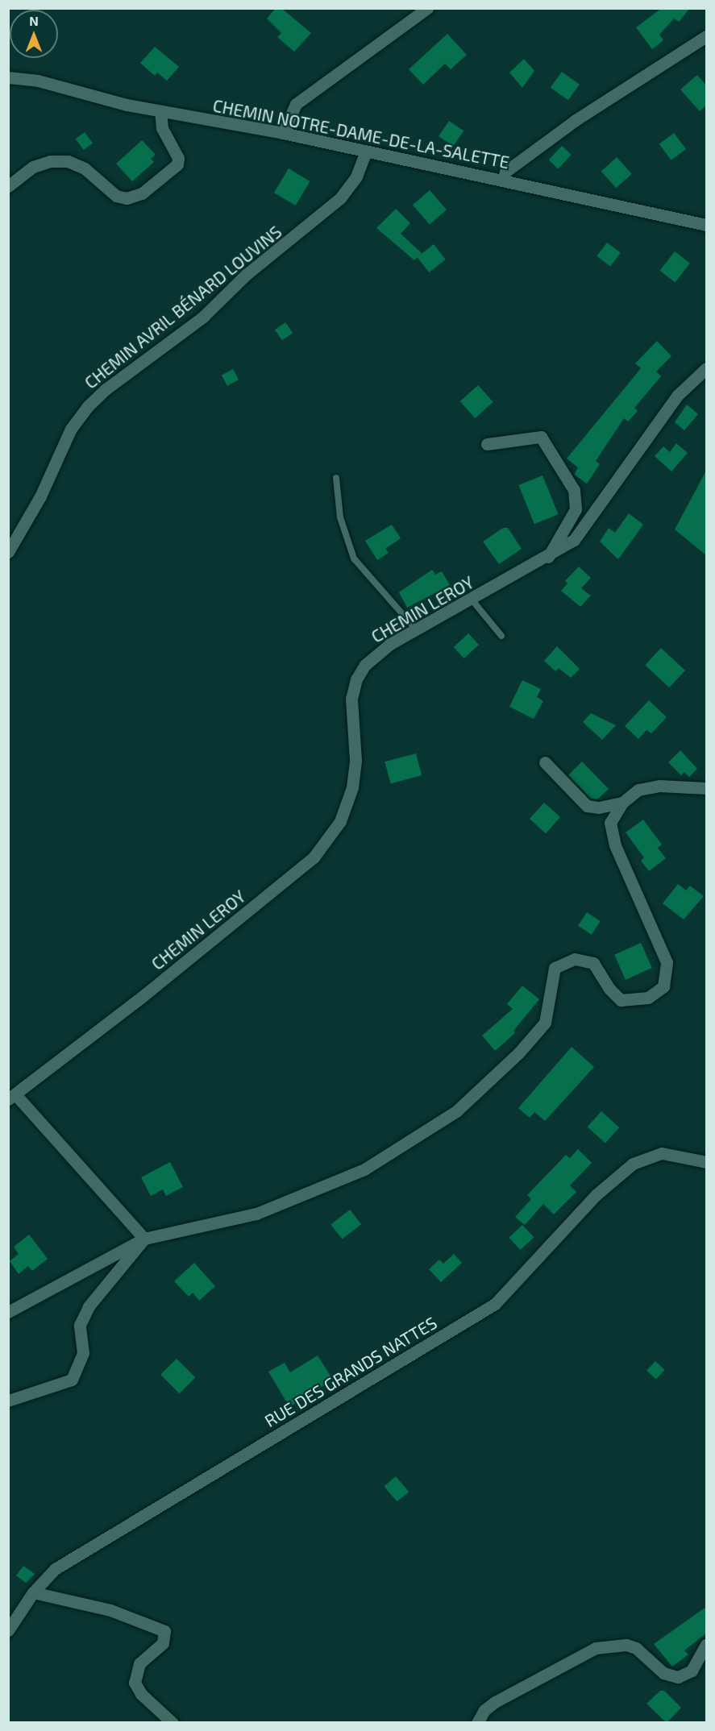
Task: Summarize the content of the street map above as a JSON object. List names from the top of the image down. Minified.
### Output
{"streets":{"street":["CHEMIN NOTRE-DAME-DE-LA-SALETTE","CHEMIN AVRIL BÉNARD LOUVINS","CHEMIN LEROY","RUE DES GRANDS NATTES"]},"crossings":[["CHEMIN NOTRE-DAME-DE-LA-SALETTE","CHEMIN AVRIL BÉNARD LOUVINS"]],"north":"top"}
